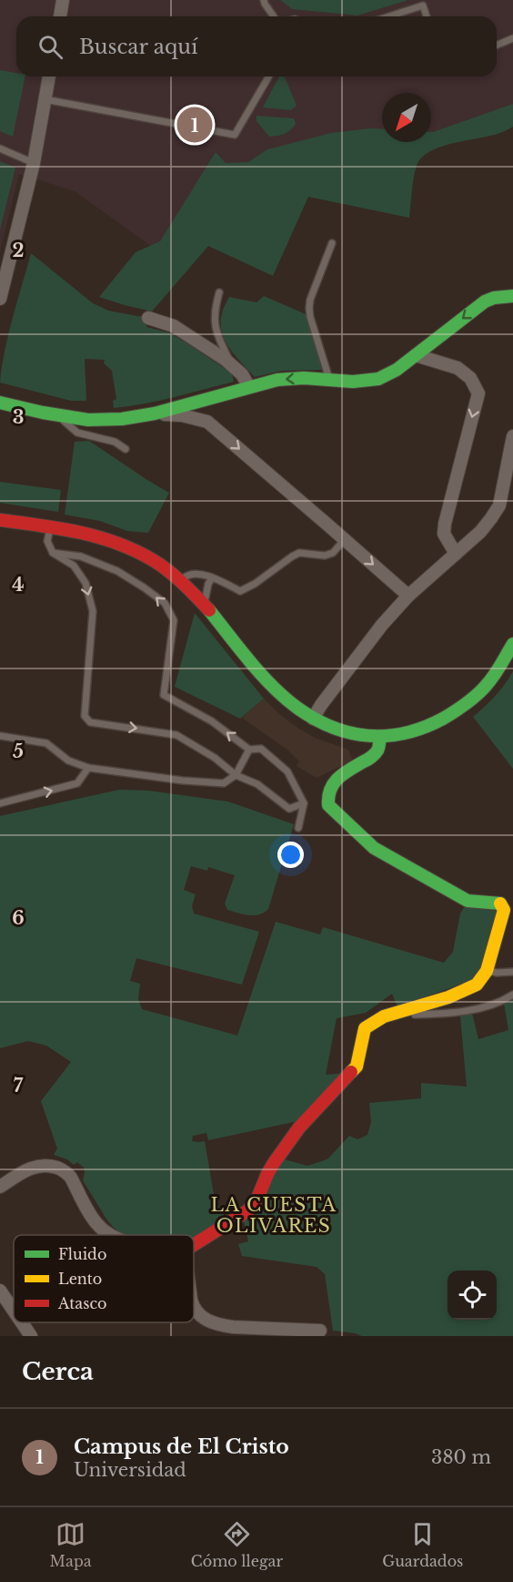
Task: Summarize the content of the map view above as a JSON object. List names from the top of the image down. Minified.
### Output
{"districts":["LA CUESTA OLIVARES"],"legend":["Fluido","Lento","Atasco"],"north":"bottom left","page":{"search":"Buscar aquí","pins":"1","heading":"Cerca","list":[{"mark":"1","name":"Campus de El Cristo","note":"Universidad","value":"380 m"}],"nav":["Mapa","Cómo llegar","Guardados"]},"grid":{"rows":["2","3","4","5","6","7"]}}
